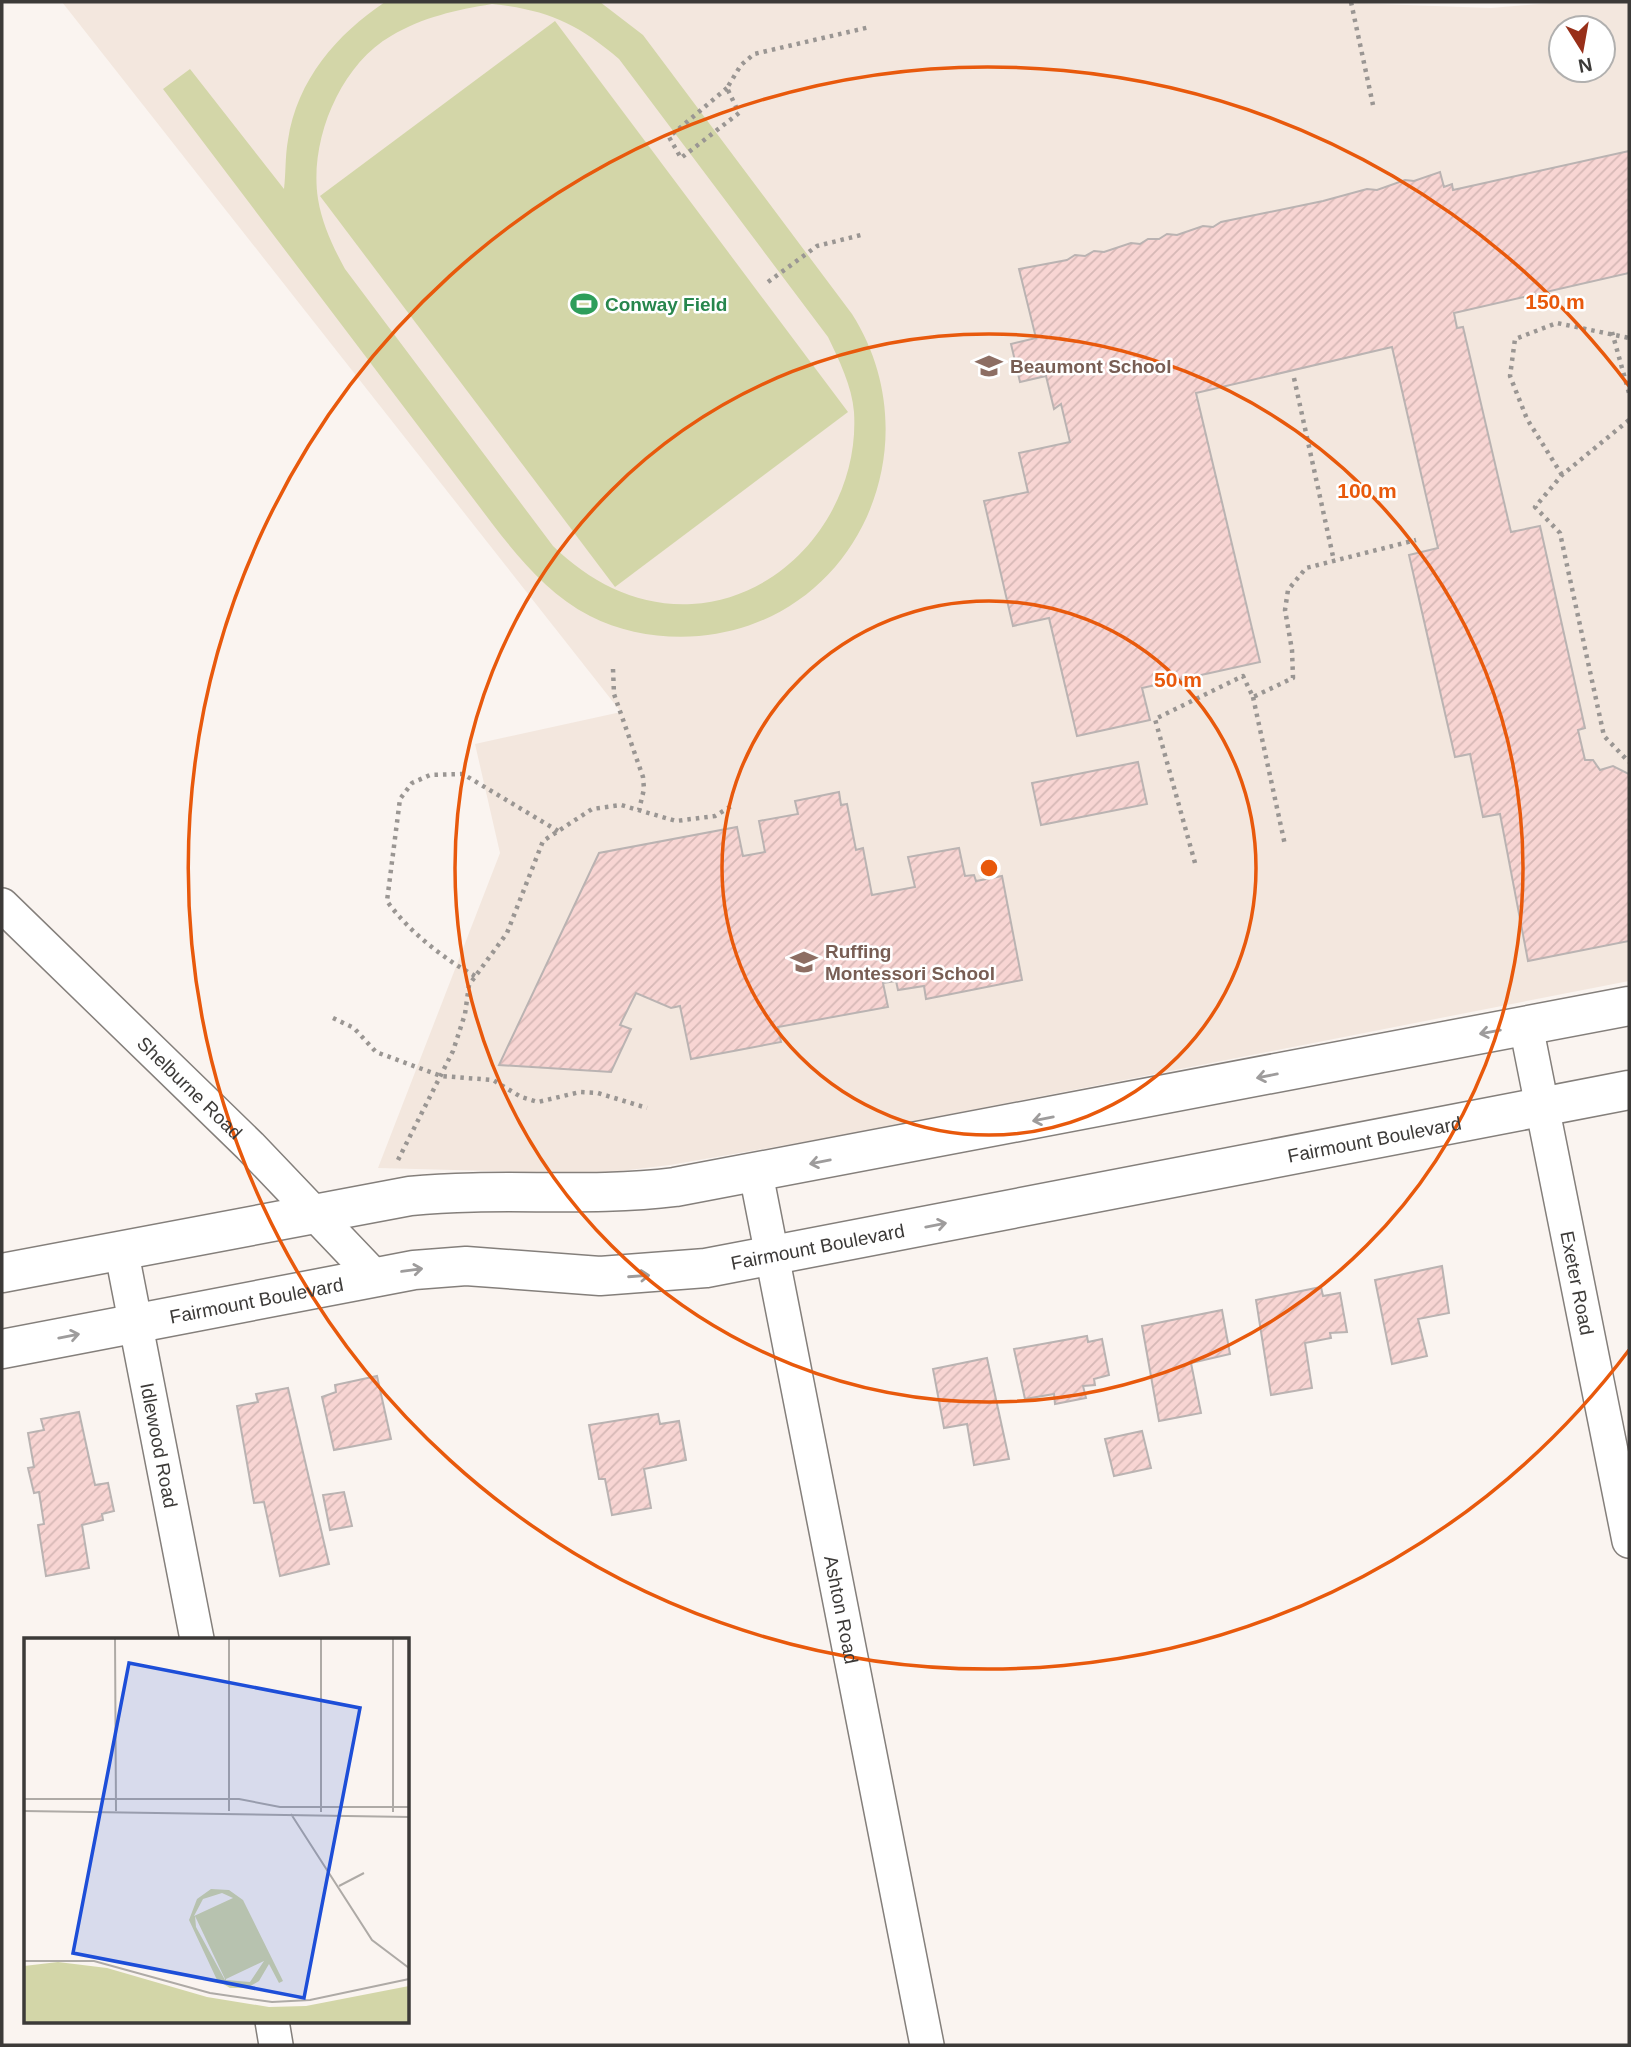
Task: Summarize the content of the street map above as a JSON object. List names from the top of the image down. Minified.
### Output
{"streets":{"main road":["Fairmount Boulevard"],"street":["Shelburne Road","Exeter Road","Idlewood Road","Ashton Road"]},"crossings":[["Shelburne Road","Fairmount Boulevard"],["Fairmount Boulevard","Exeter Road"],["Fairmount Boulevard","Idlewood Road"],["Fairmount Boulevard","Ashton Road"]],"places":{"sports":["Conway Field"],"school or university":["Beaumont School","Ruffing Montessori School"]},"north":"bottom","rings":["150 m","100 m","50 m"]}
